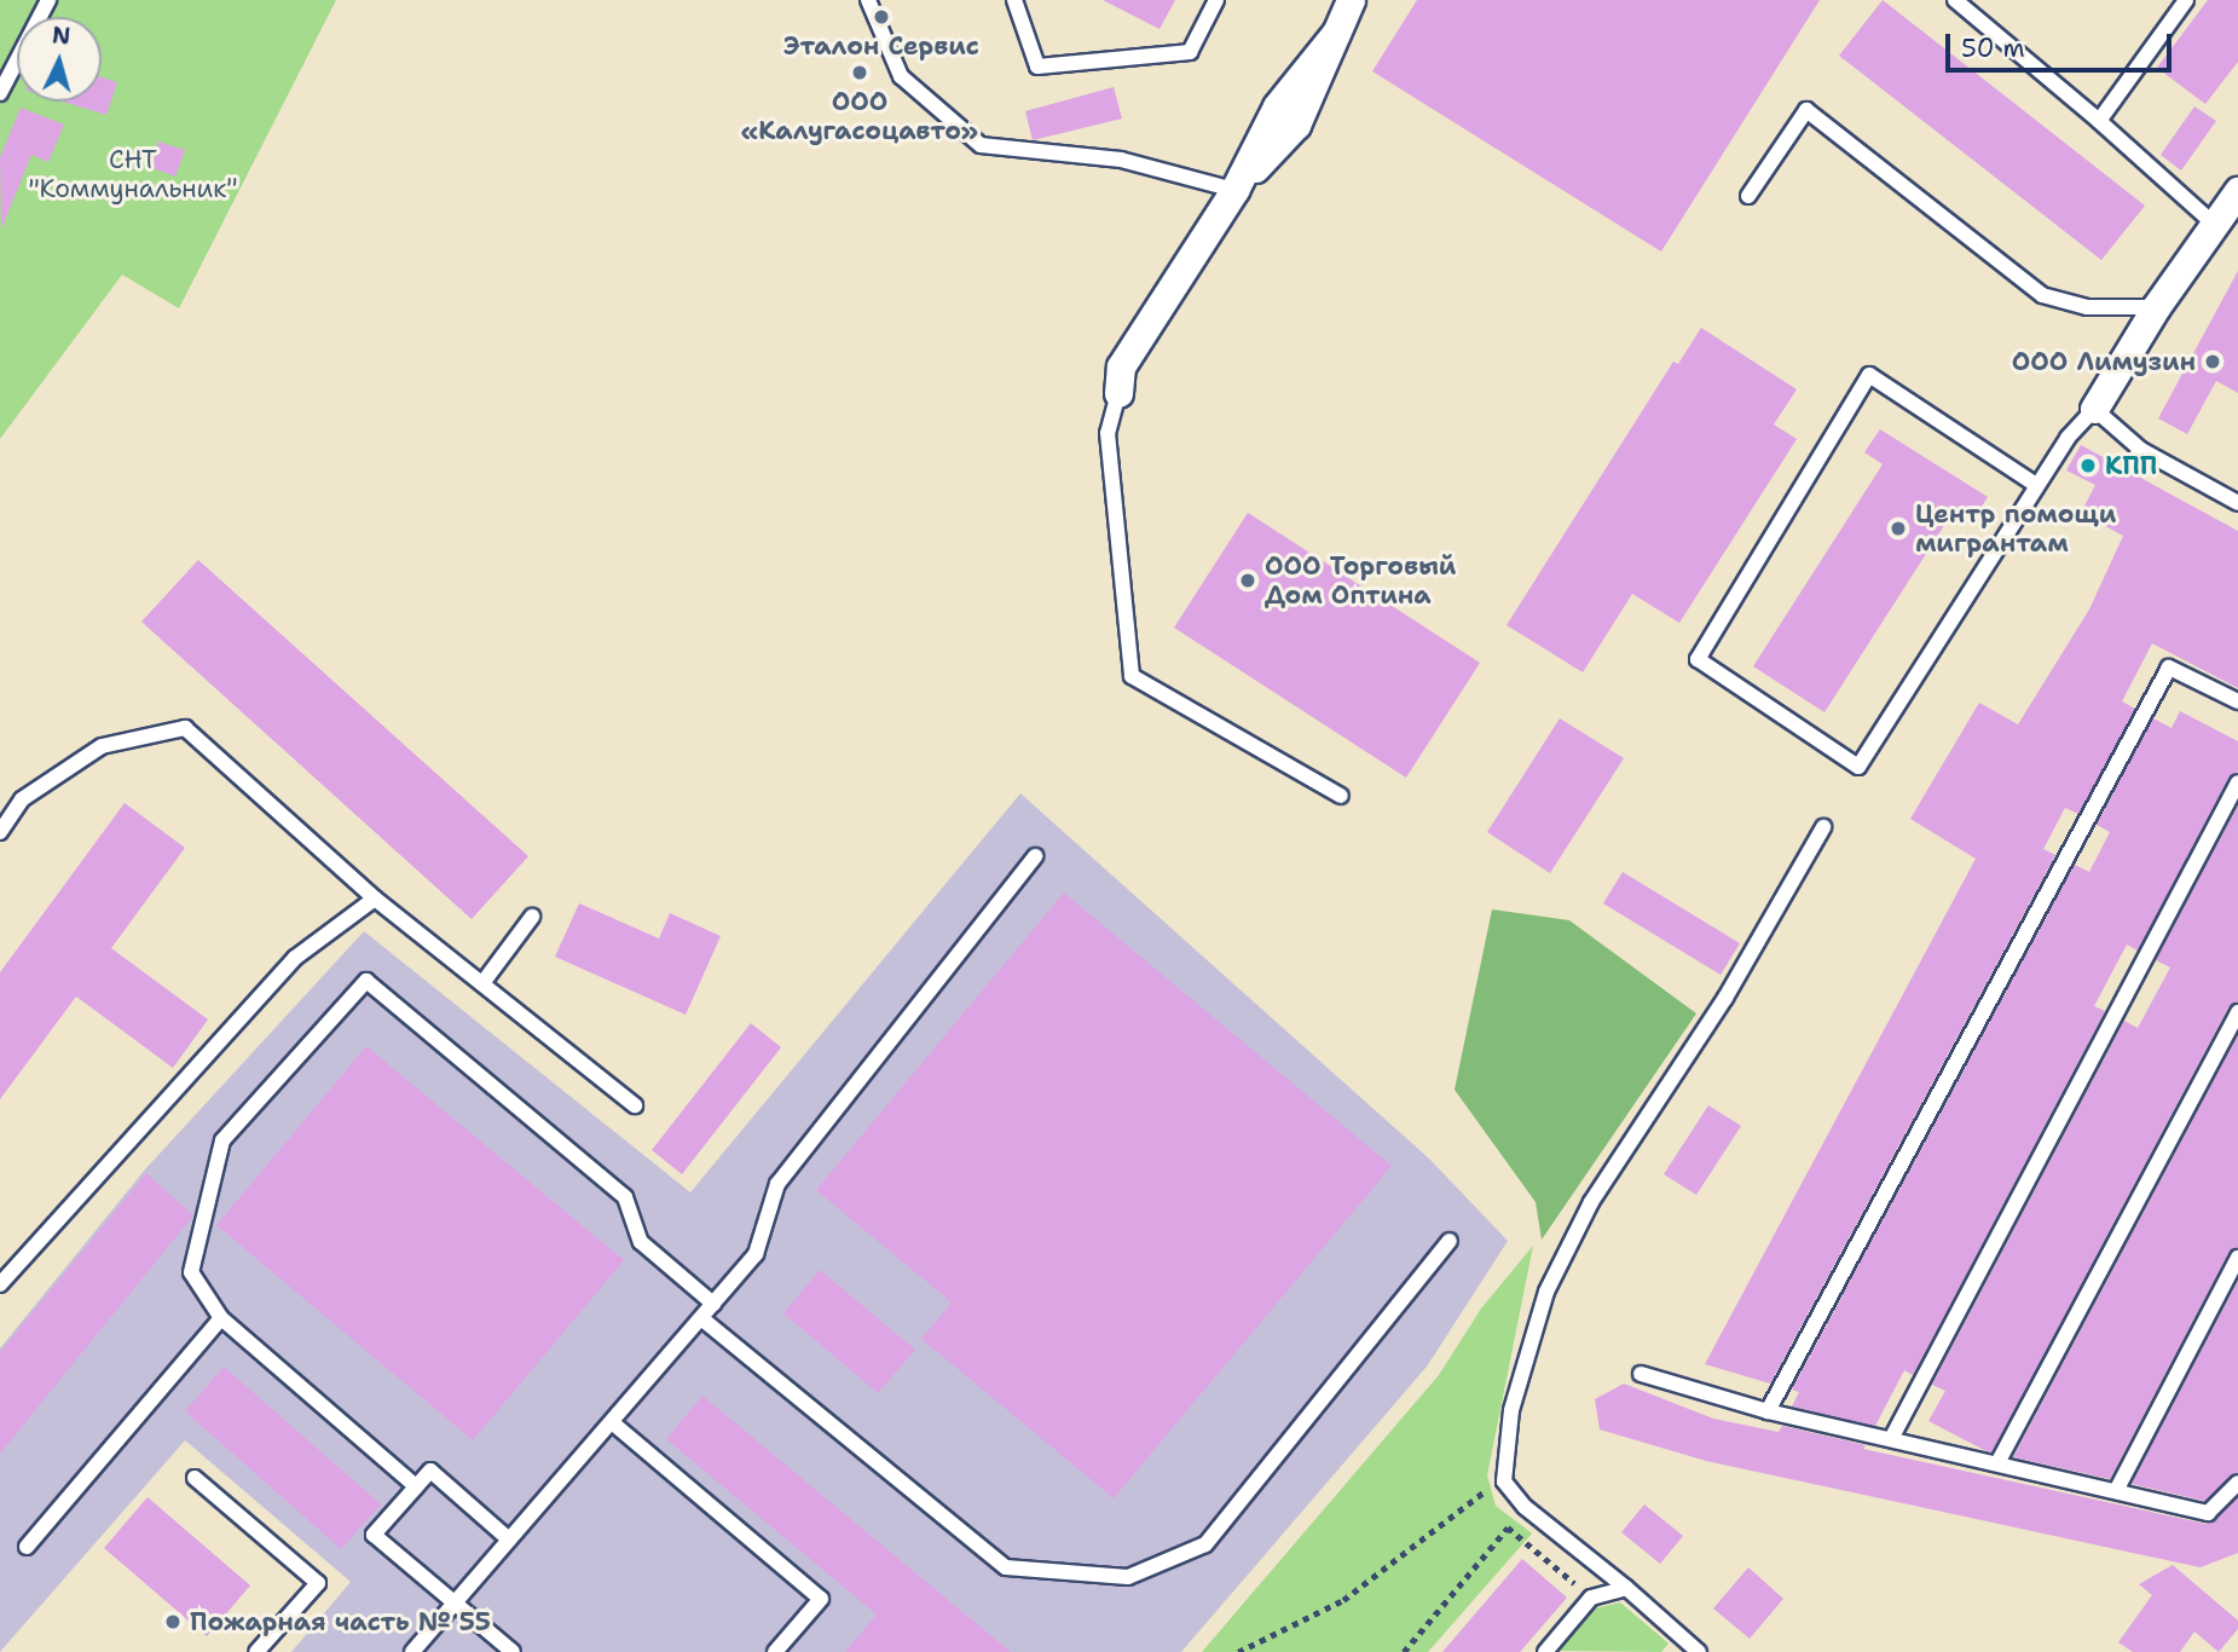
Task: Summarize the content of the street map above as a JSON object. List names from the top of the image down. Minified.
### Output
{"parks":["СНТ \"Коммунальник\""],"places":["Эталон Сервис","ООО «Калугасоцавто»","ООО Лимузин","КПП","Центр помощи мигрантам","ООО Торговый Дом Оптина","Пожарная часть № 55"],"scale_bar":"50 m","north":"top"}
